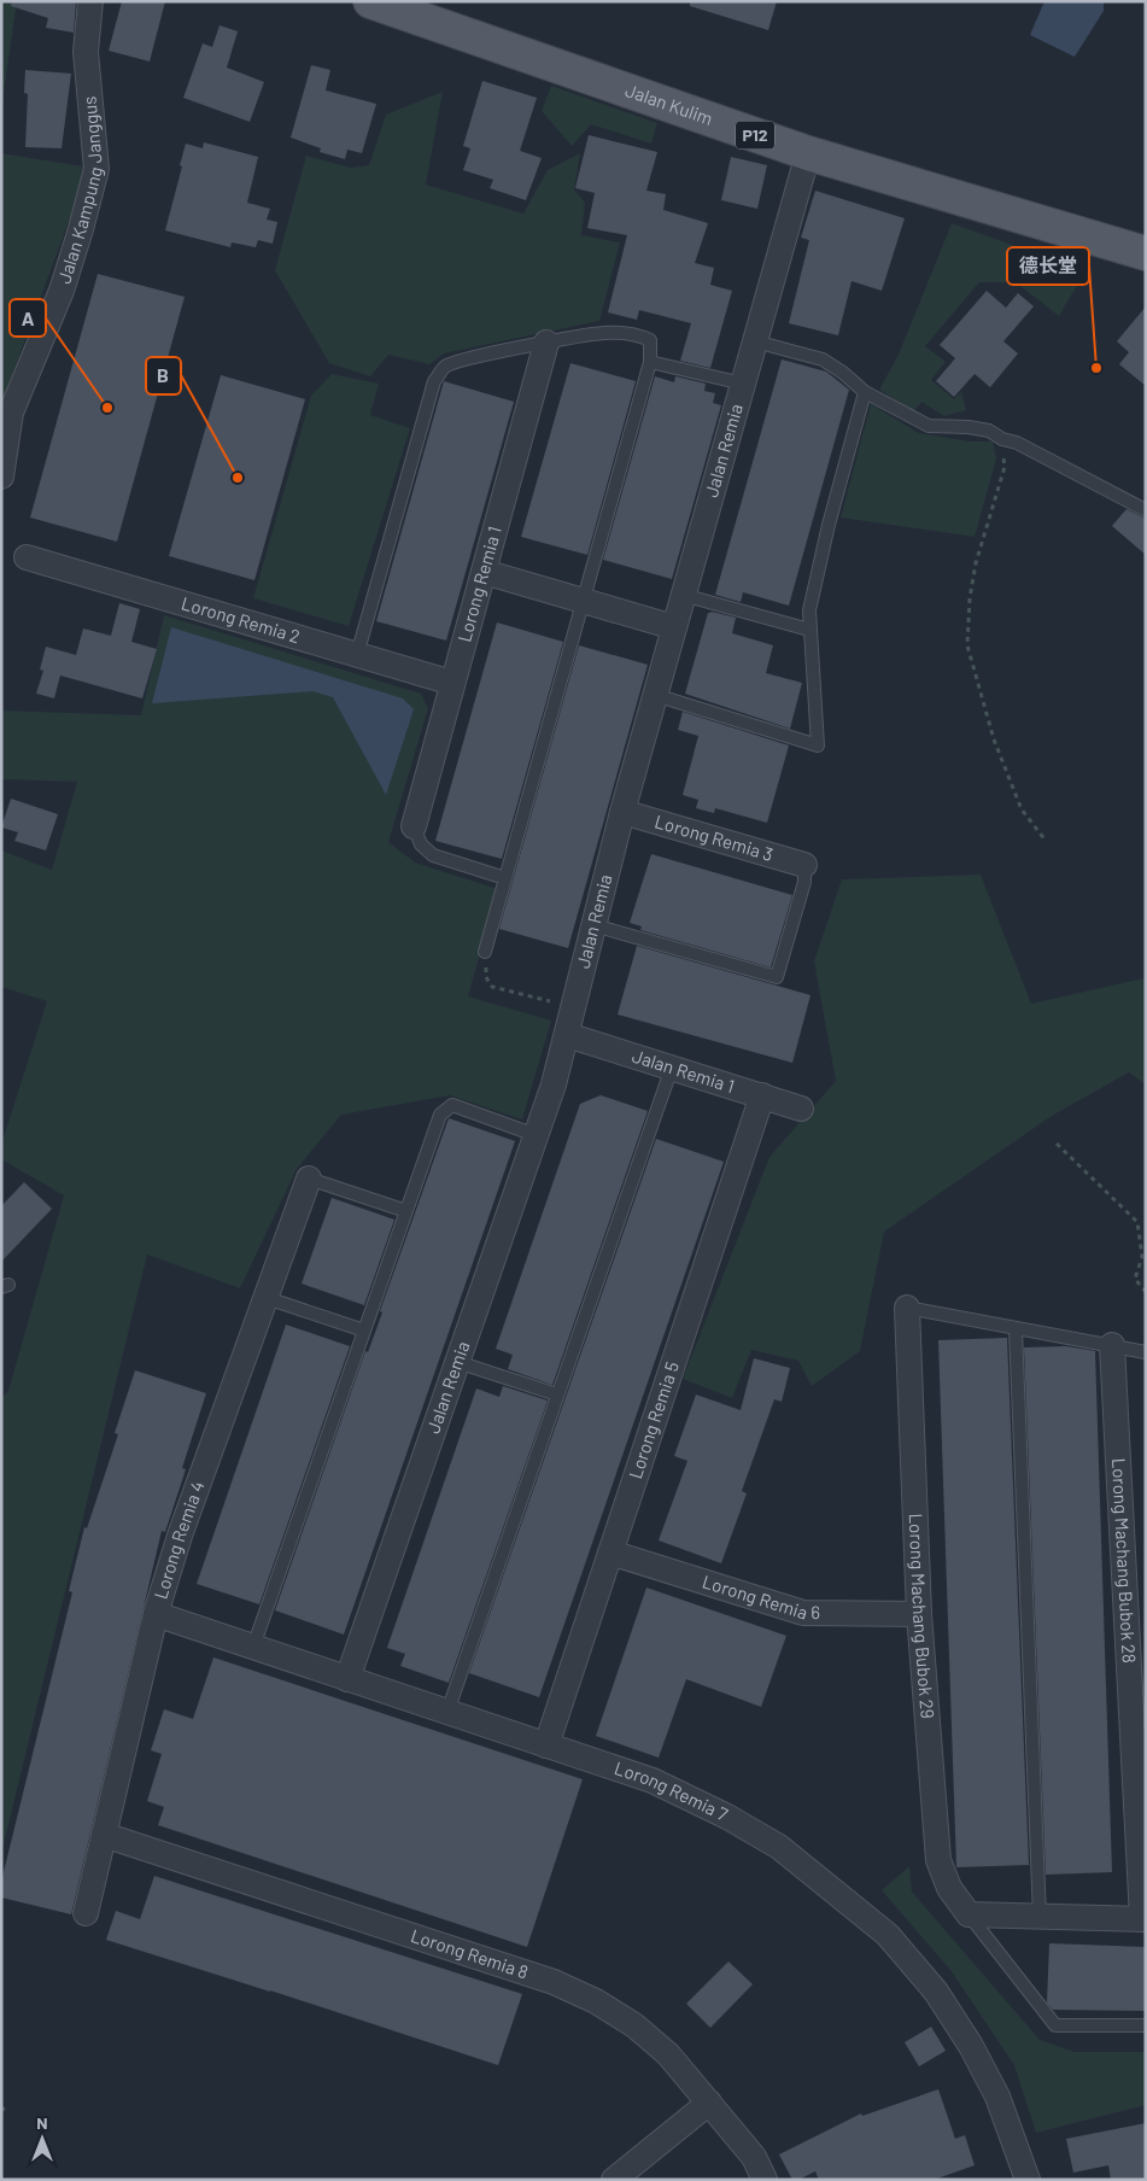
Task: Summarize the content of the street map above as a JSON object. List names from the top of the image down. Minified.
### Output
{"streets":{"main road":["Jalan Kulim","P12"],"street":["Jalan Kampung Janggus","Jalan Remia","Lorong Remia 1","Lorong Remia 2","Lorong Remia 3","Jalan Remia 1","Lorong Remia 5","Lorong Remia 4","Lorong Machang Bubok 28","Lorong Remia 6","Lorong Machang Bubok 29","Lorong Remia 7","Lorong Remia 8"]},"crossings":[["Jalan Kulim","Jalan Remia"],["Jalan Remia","Lorong Remia 3"],["Jalan Remia","Jalan Remia 1"],["Jalan Remia","Lorong Remia 7"],["Lorong Remia 1","Lorong Remia 2"],["Jalan Remia 1","Lorong Remia 5"],["Lorong Remia 5","Lorong Remia 6"],["Lorong Remia 5","Lorong Remia 7"],["Lorong Remia 4","Lorong Remia 7"],["Lorong Remia 4","Lorong Remia 8"],["Lorong Remia 6","Lorong Machang Bubok 29"]],"places":["德长堂","A","B"],"north":"top"}
